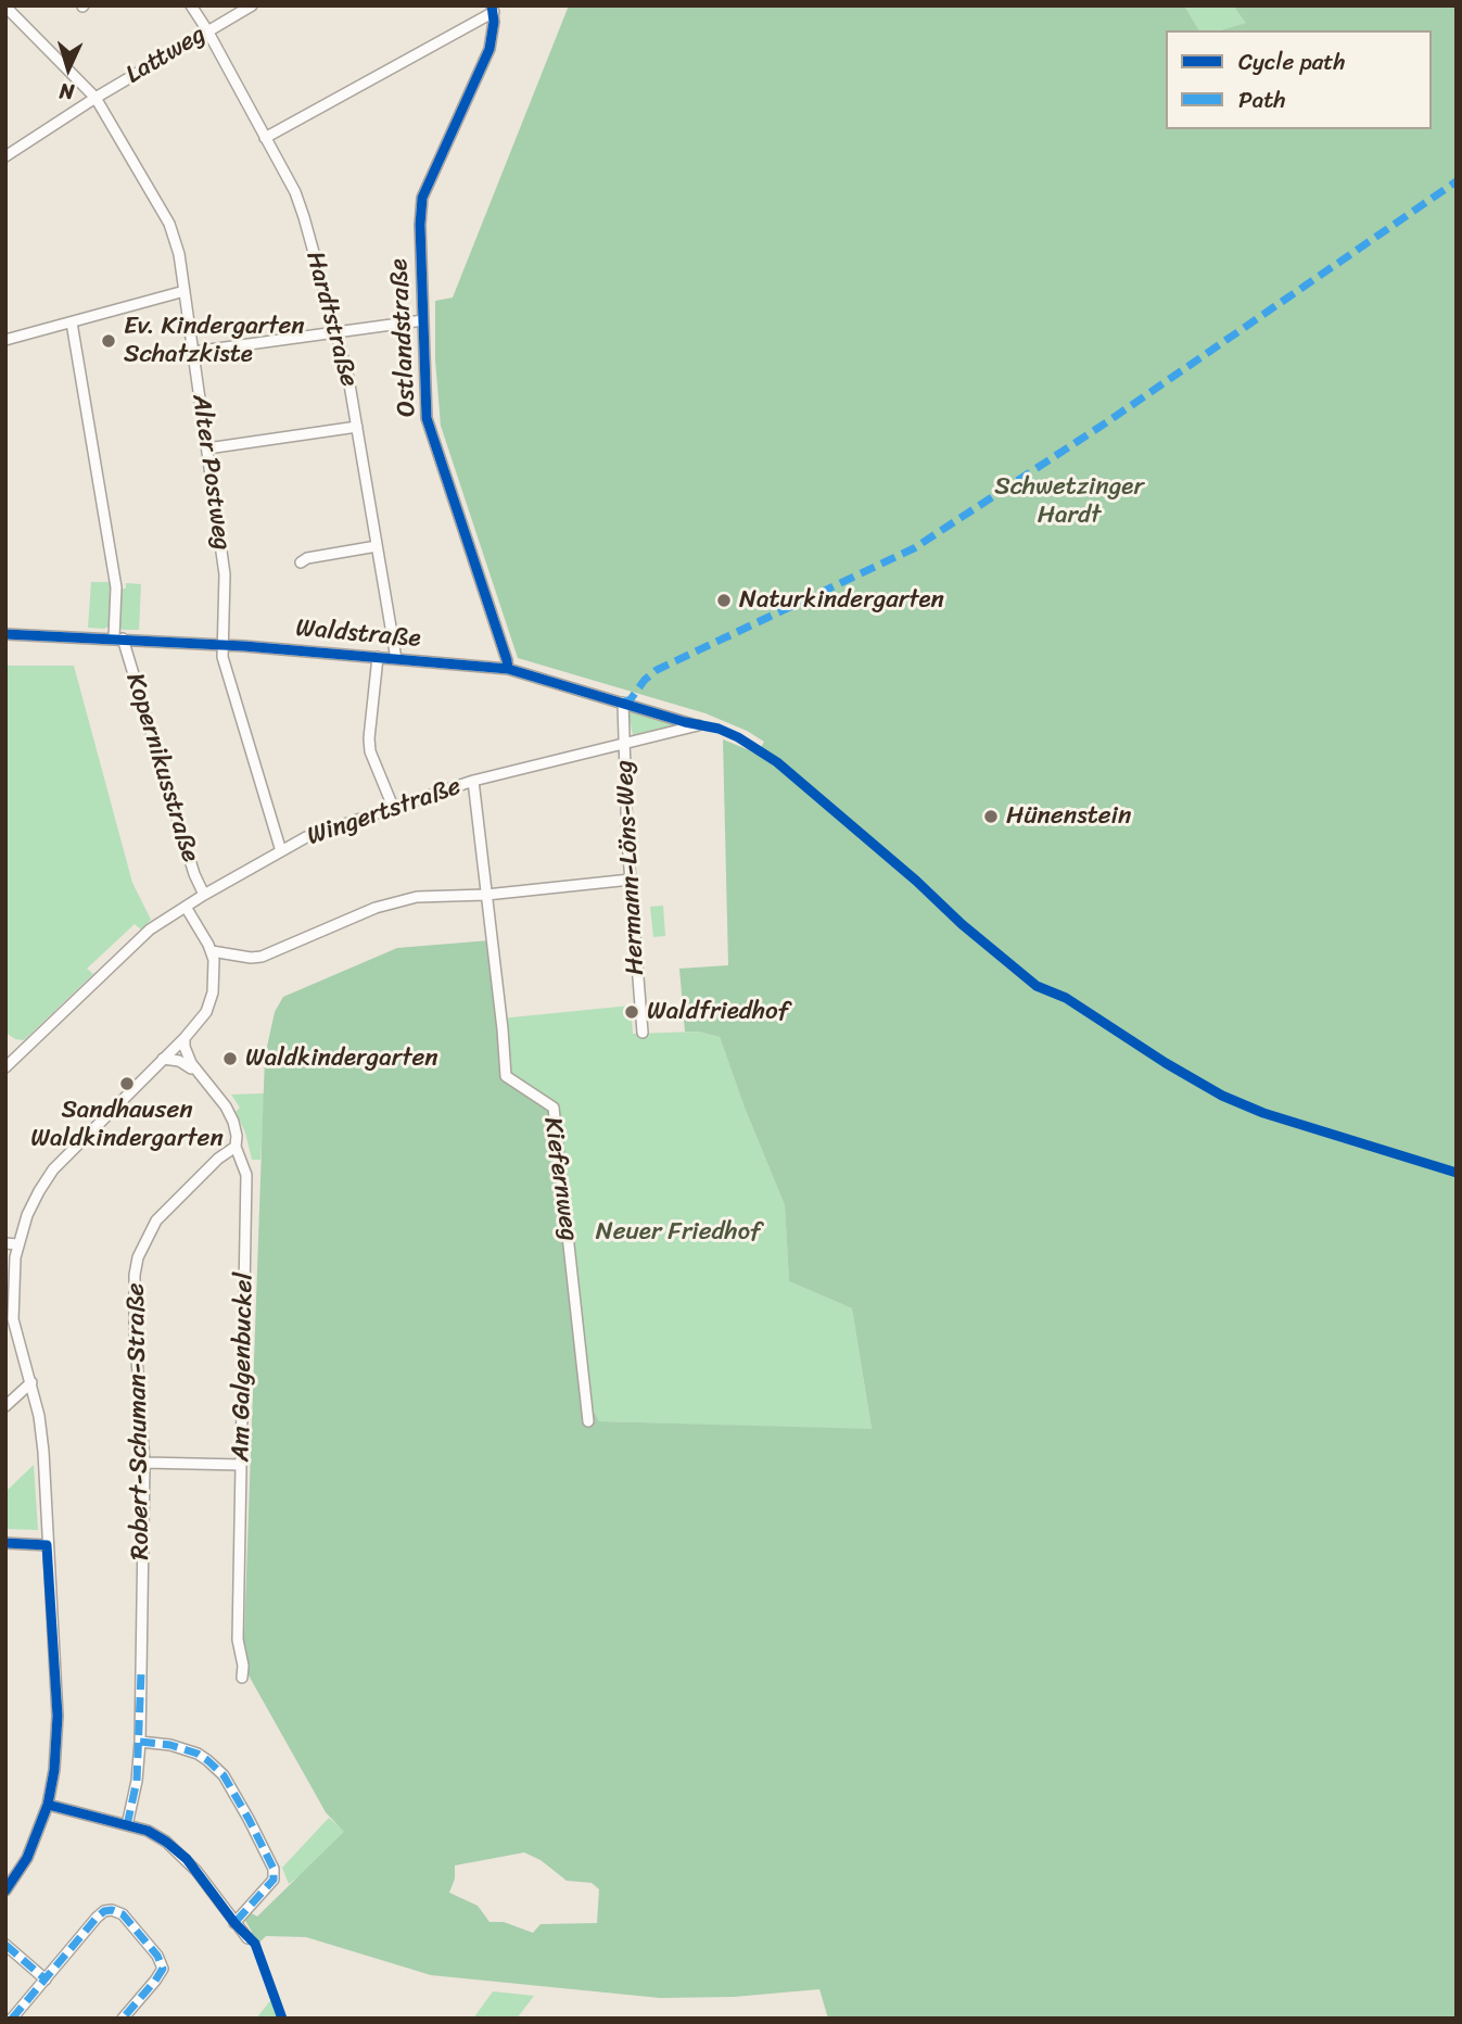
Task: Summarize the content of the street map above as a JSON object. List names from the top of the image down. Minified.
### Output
{"streets":{"street":["Lattweg","Hardtstraße","Ostlandstraße","Alter Postweg","Waldstraße","Kopernikusstraße","Wingertstraße","Hermann-Löns-Weg","Kiefernweg","Am Galgenbuckel","Robert-Schuman-Straße"]},"crossings":[["Lattweg","Hardtstraße"],["Lattweg","Alter Postweg"],["Hardtstraße","Waldstraße"],["Ostlandstraße","Waldstraße"],["Alter Postweg","Waldstraße"],["Alter Postweg","Wingertstraße"],["Waldstraße","Kopernikusstraße"],["Waldstraße","Wingertstraße"],["Waldstraße","Hermann-Löns-Weg"],["Kopernikusstraße","Wingertstraße"],["Wingertstraße","Hermann-Löns-Weg"],["Wingertstraße","Kiefernweg"],["Am Galgenbuckel","Robert-Schuman-Straße"]],"parks":["Schwetzinger Hardt","Neuer Friedhof"],"places":["Ev. Kindergarten Schatzkiste","Naturkindergarten","Hünenstein","Waldfriedhof","Waldkindergarten","Sandhausen Waldkindergarten"],"legend":["Cycle path","Path"],"north":"bottom"}
